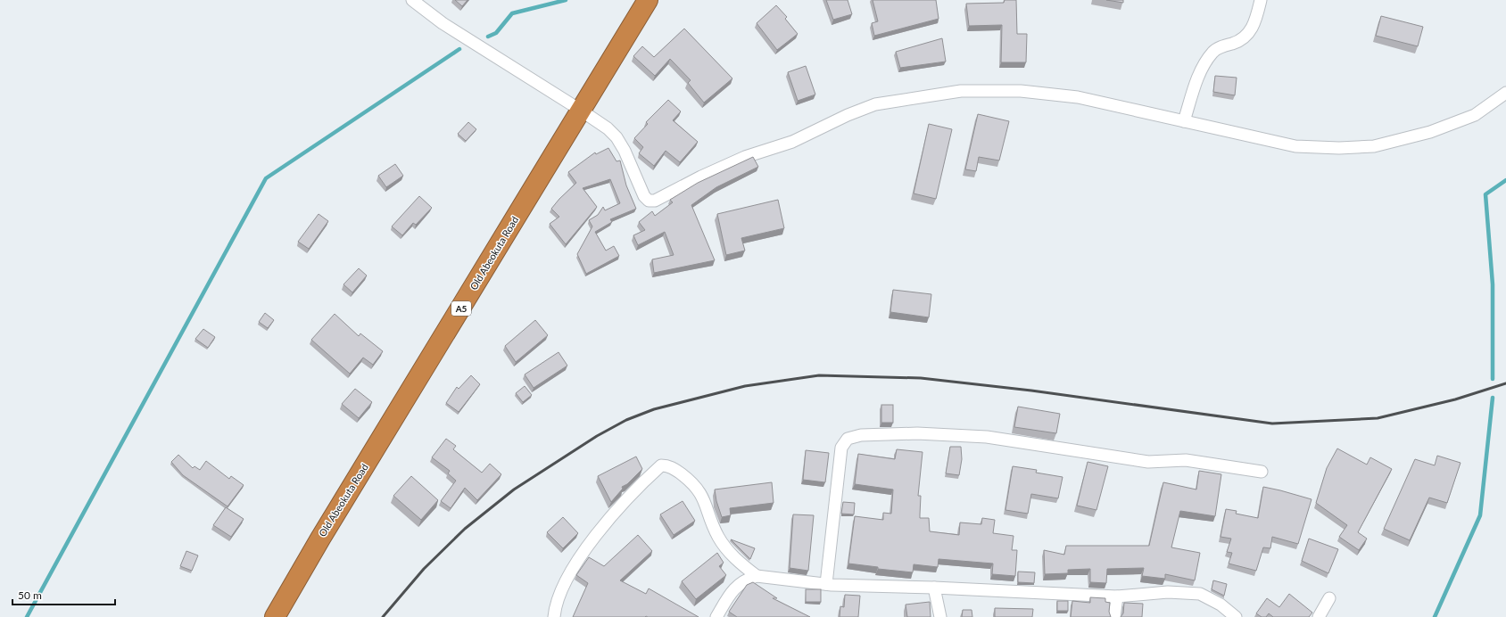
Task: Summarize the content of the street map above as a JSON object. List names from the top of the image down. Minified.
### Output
{"streets":{"highway":["Old Abeokuta Road","A5"]},"scale_bar":"50 m"}
